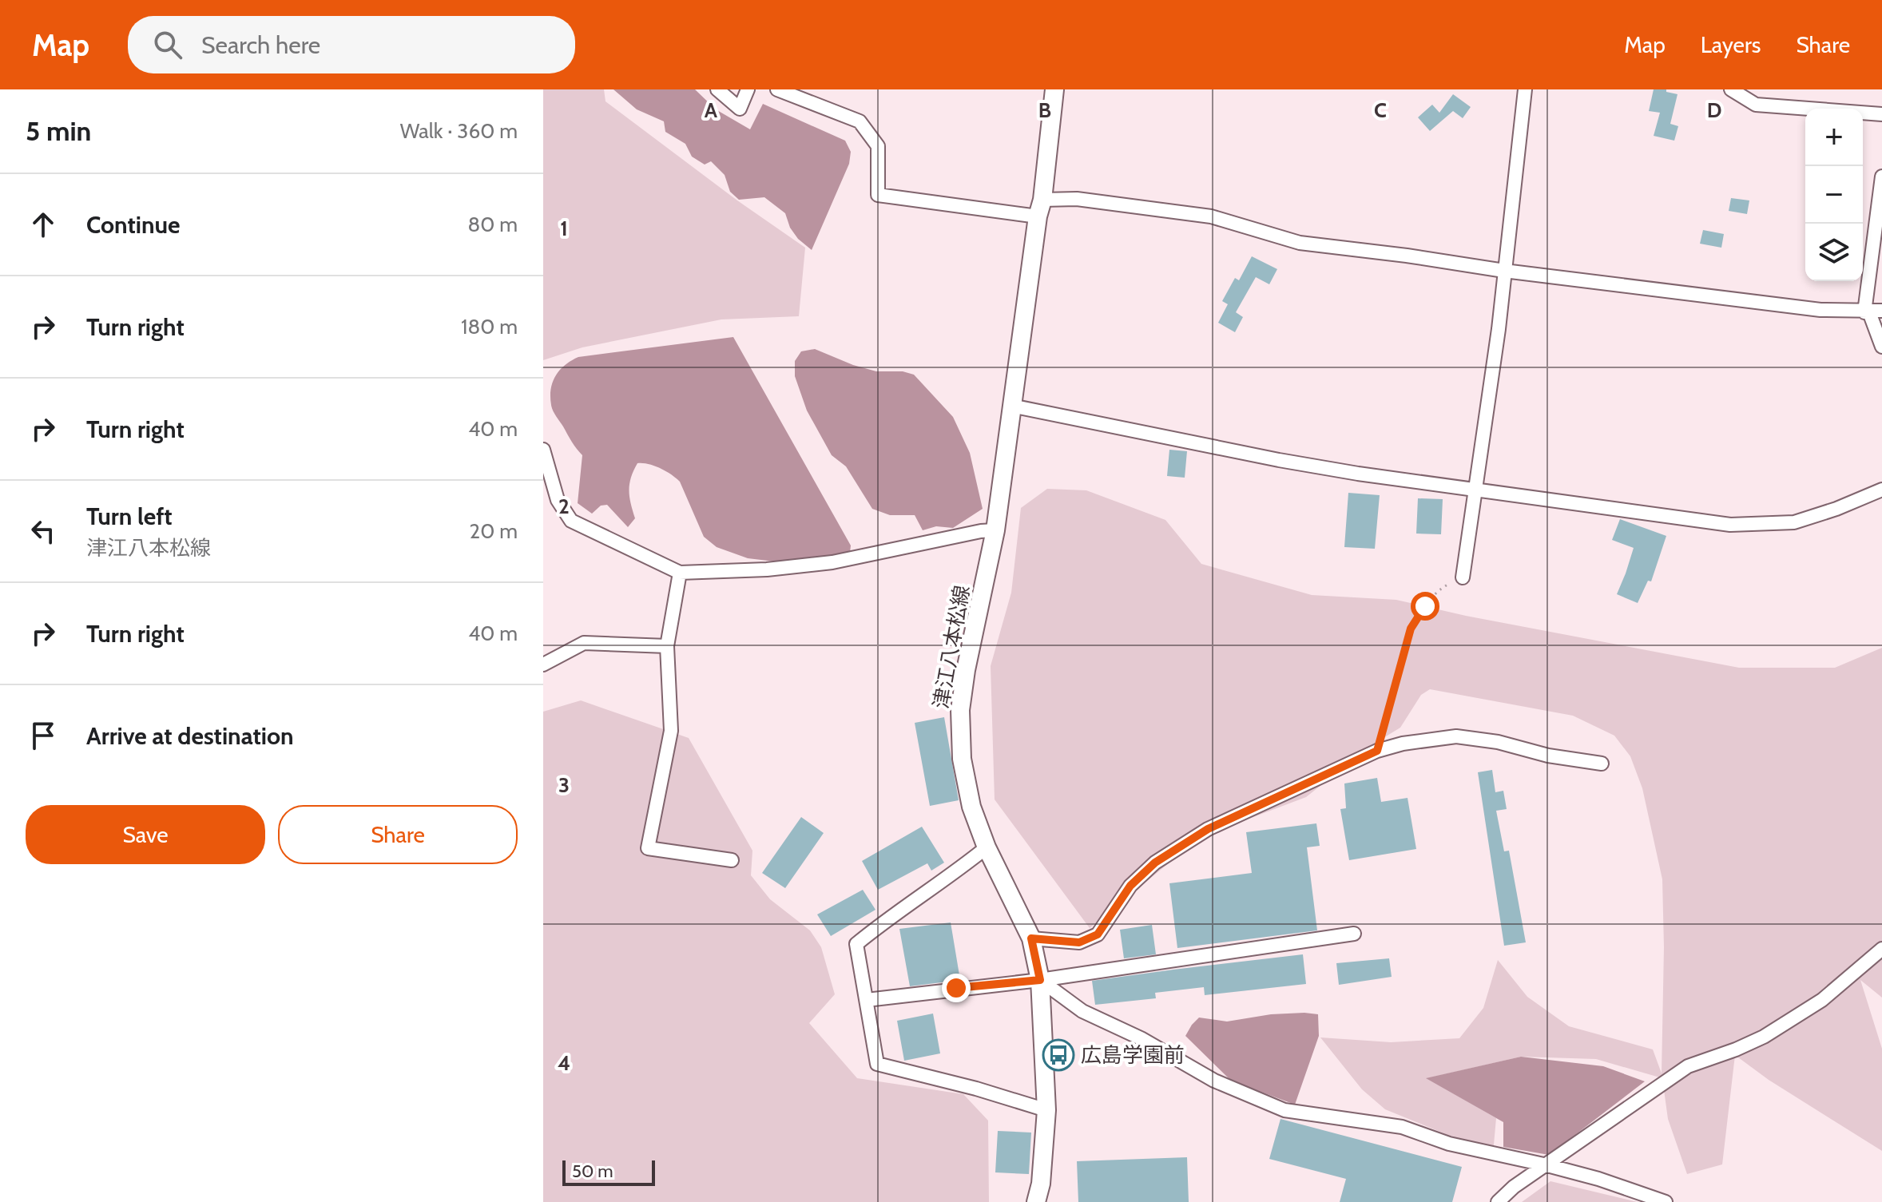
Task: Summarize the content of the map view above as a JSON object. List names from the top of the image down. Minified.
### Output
{"streets":{"main road":["津江八本松線"]},"places":{"bus stop":["広島学園前"]},"scale_bar":"50 m","page":{"header":"Map","search":"Search here","nav":["Map","Layers","Share"],"heading":["5 min","Walk · 360 m"],"map_buttons":["+","−"],"list":[["Continue","80 m"],["Turn right","180 m"],["Turn right","40 m"],["Turn left","津江八本松線","20 m"],["Turn right","40 m"],"Arrive at destination"],"buttons":["Save","Share"],"scale":"50 m"},"grid":{"columns":["A","B","C","D"],"rows":["1","2","3","4"]}}
